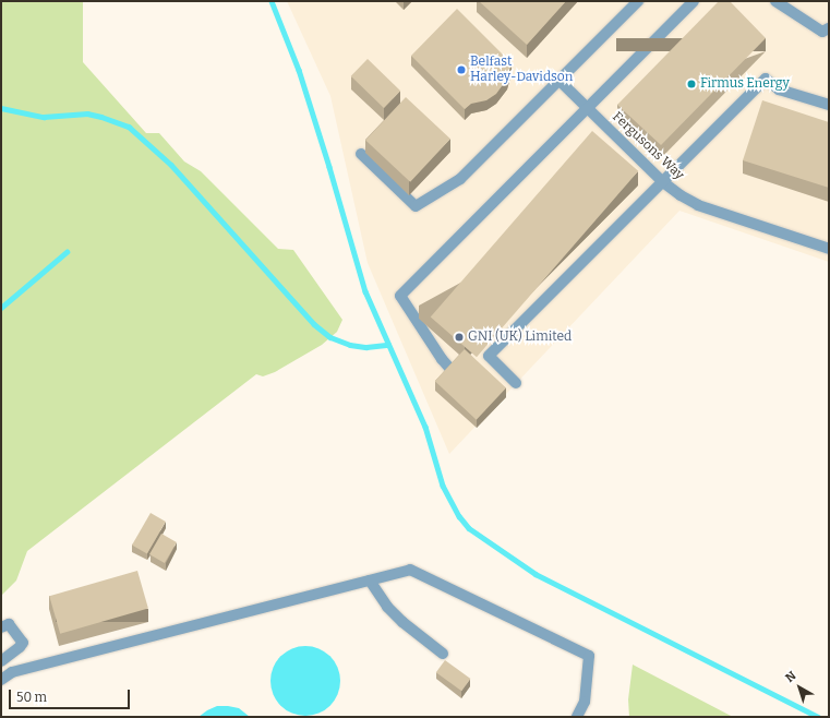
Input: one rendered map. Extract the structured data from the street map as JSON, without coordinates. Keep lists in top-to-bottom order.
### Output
{
  "streets": {
    "street": ["Fergusons Way"]
  },
  "places": ["Belfast Harley-Davidson", "Firmus Energy", "GNI (UK) Limited"],
  "scale_bar": "50 m",
  "north": "top left"
}
